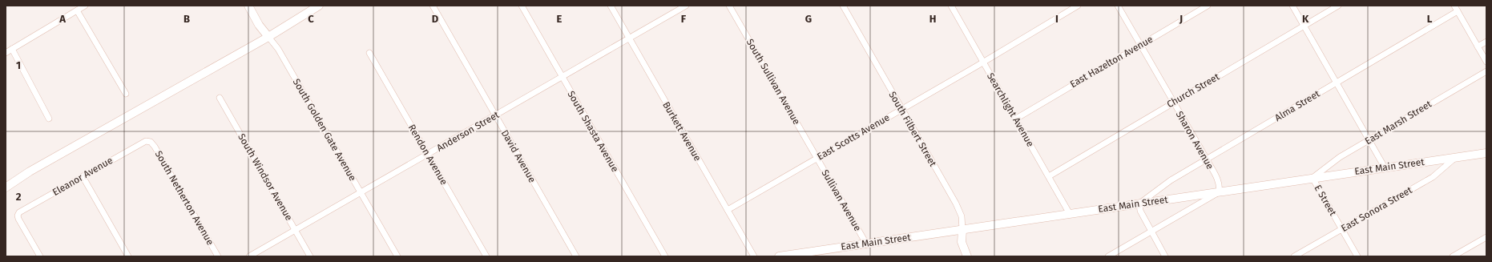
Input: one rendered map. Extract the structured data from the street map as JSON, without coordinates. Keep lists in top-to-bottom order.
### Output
{
  "streets": {
    "main road": ["South Filbert Street", "South Golden Gate Avenue", "East Main Street"],
    "street": [
      "East Hazelton Avenue",
      "South Sullivan Avenue",
      "Church Street",
      "Alma Street",
      "Searchlight Avenue",
      "East Marsh Street",
      "Anderson Street",
      "South Shasta Avenue",
      "Burkett Avenue",
      "East Scotts Avenue",
      "Sharon Avenue",
      "Rendon Avenue",
      "David Avenue",
      "Eleanor Avenue",
      "South Windsor Avenue",
      "South Netherton Avenue",
      "Sullivan Avenue",
      "E Street",
      "East Sonora Street"
    ]
  },
  "crossings": [
    ["East Hazelton Avenue", "Searchlight Avenue"],
    ["East Hazelton Avenue", "Sharon Avenue"],
    ["South Sullivan Avenue", "East Scotts Avenue"],
    ["South Sullivan Avenue", "Sullivan Avenue"],
    ["Church Street", "Searchlight Avenue"],
    ["Church Street", "Sharon Avenue"],
    ["Alma Street", "Sharon Avenue"],
    ["Alma Street", "East Main Street"],
    ["Searchlight Avenue", "East Scotts Avenue"],
    ["Searchlight Avenue", "East Main Street"],
    ["East Marsh Street", "East Main Street"],
    ["East Marsh Street", "E Street"],
    ["South Filbert Street", "East Scotts Avenue"],
    ["South Filbert Street", "East Main Street"],
    ["South Golden Gate Avenue", "Anderson Street"],
    ["Anderson Street", "South Shasta Avenue"],
    ["Anderson Street", "Burkett Avenue"],
    ["Anderson Street", "Rendon Avenue"],
    ["Anderson Street", "David Avenue"],
    ["Anderson Street", "South Windsor Avenue"],
    ["Burkett Avenue", "East Scotts Avenue"],
    ["East Scotts Avenue", "Sullivan Avenue"],
    ["Sharon Avenue", "East Main Street"],
    ["East Main Street", "Sullivan Avenue"],
    ["East Main Street", "E Street"],
    ["East Main Street", "East Sonora Street"],
    ["Eleanor Avenue", "South Netherton Avenue"],
    ["E Street", "East Sonora Street"]
  ],
  "grid": {
    "columns": [
      "A",
      "B",
      "C",
      "D",
      "E",
      "F",
      "G",
      "H",
      "I",
      "J",
      "K",
      "L"
    ],
    "rows": ["1", "2"]
  }
}
